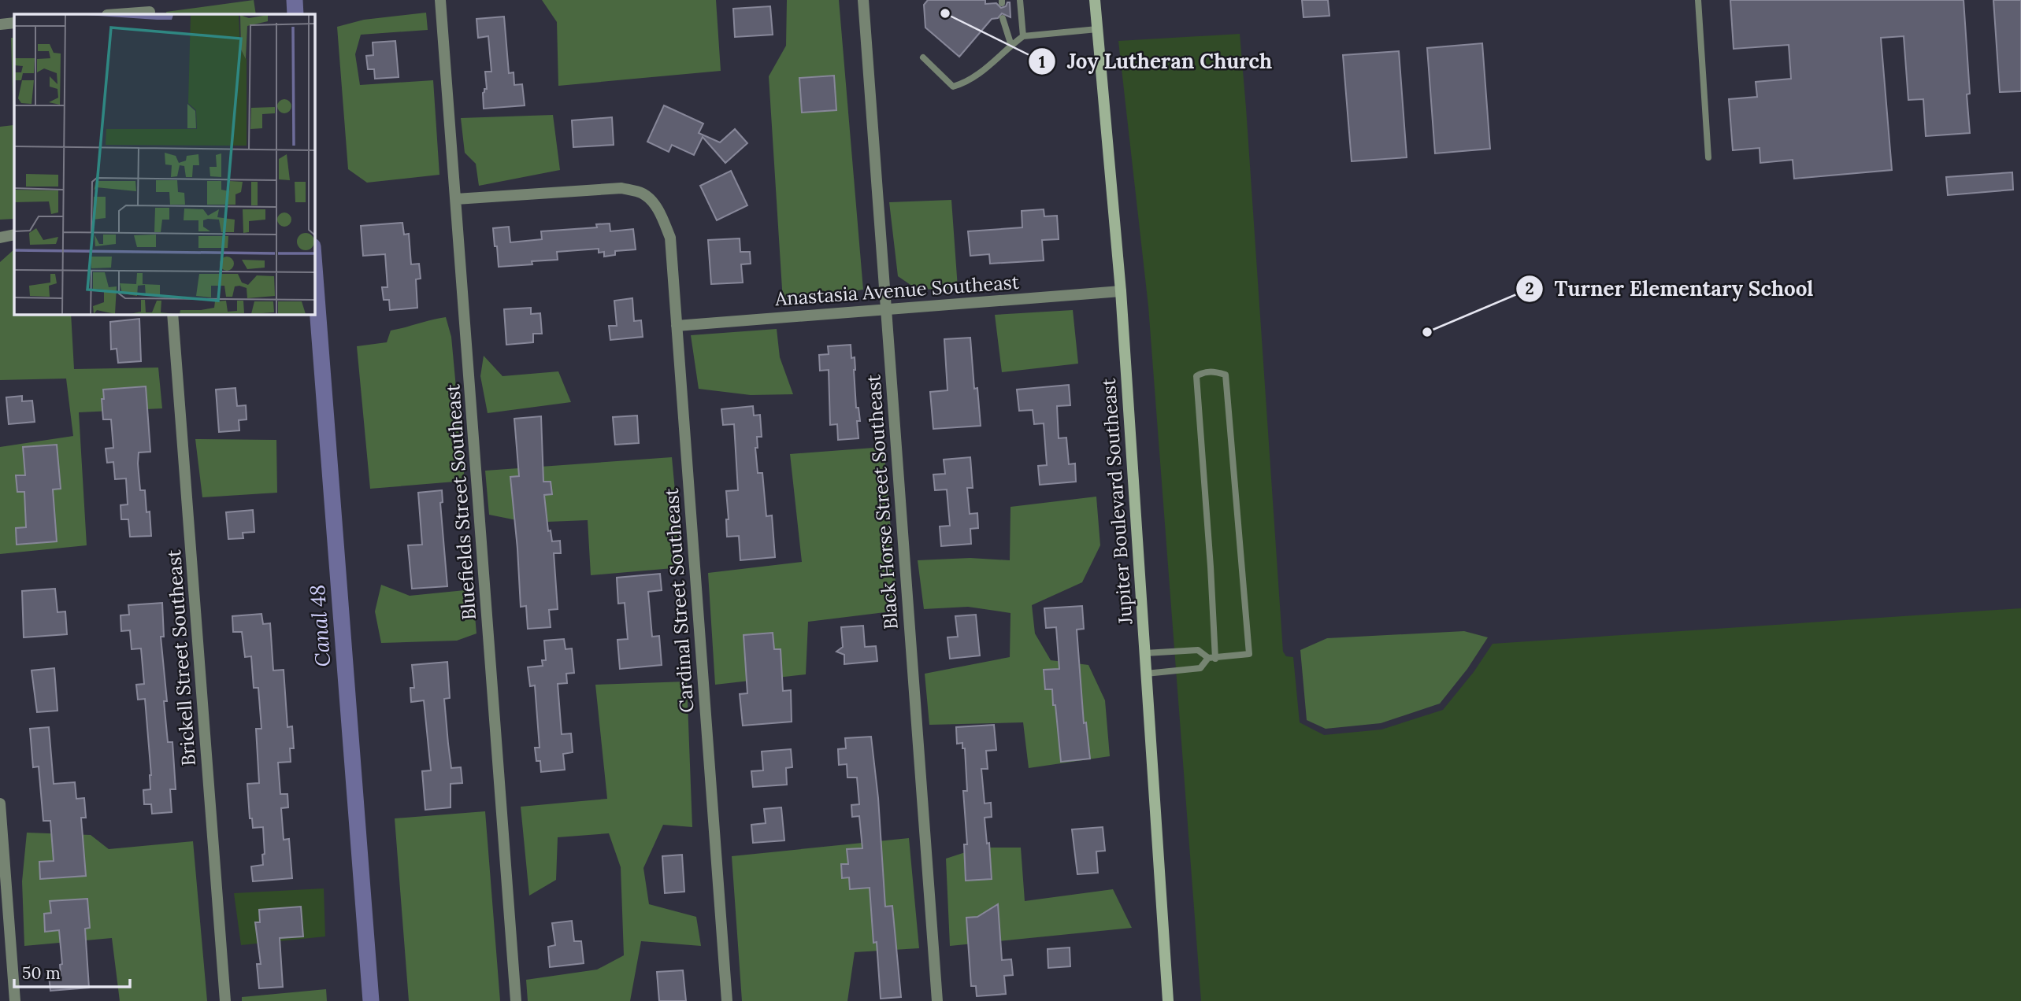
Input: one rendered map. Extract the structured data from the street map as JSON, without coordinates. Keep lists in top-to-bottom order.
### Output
{
  "streets": {
    "street": [
      "Anastasia Avenue Southeast",
      "Jupiter Boulevard Southeast",
      "Bluefields Street Southeast",
      "Black Horse Street Southeast",
      "Cardinal Street Southeast",
      "Brickell Street Southeast"
    ]
  },
  "crossings": [
    ["Anastasia Avenue Southeast", "Jupiter Boulevard Southeast"],
    ["Anastasia Avenue Southeast", "Black Horse Street Southeast"],
    ["Anastasia Avenue Southeast", "Cardinal Street Southeast"],
    ["Bluefields Street Southeast", "Cardinal Street Southeast"]
  ],
  "water": ["Canal 48"],
  "places": ["Joy Lutheran Church", "Turner Elementary School"],
  "scale_bar": "50 m"
}
